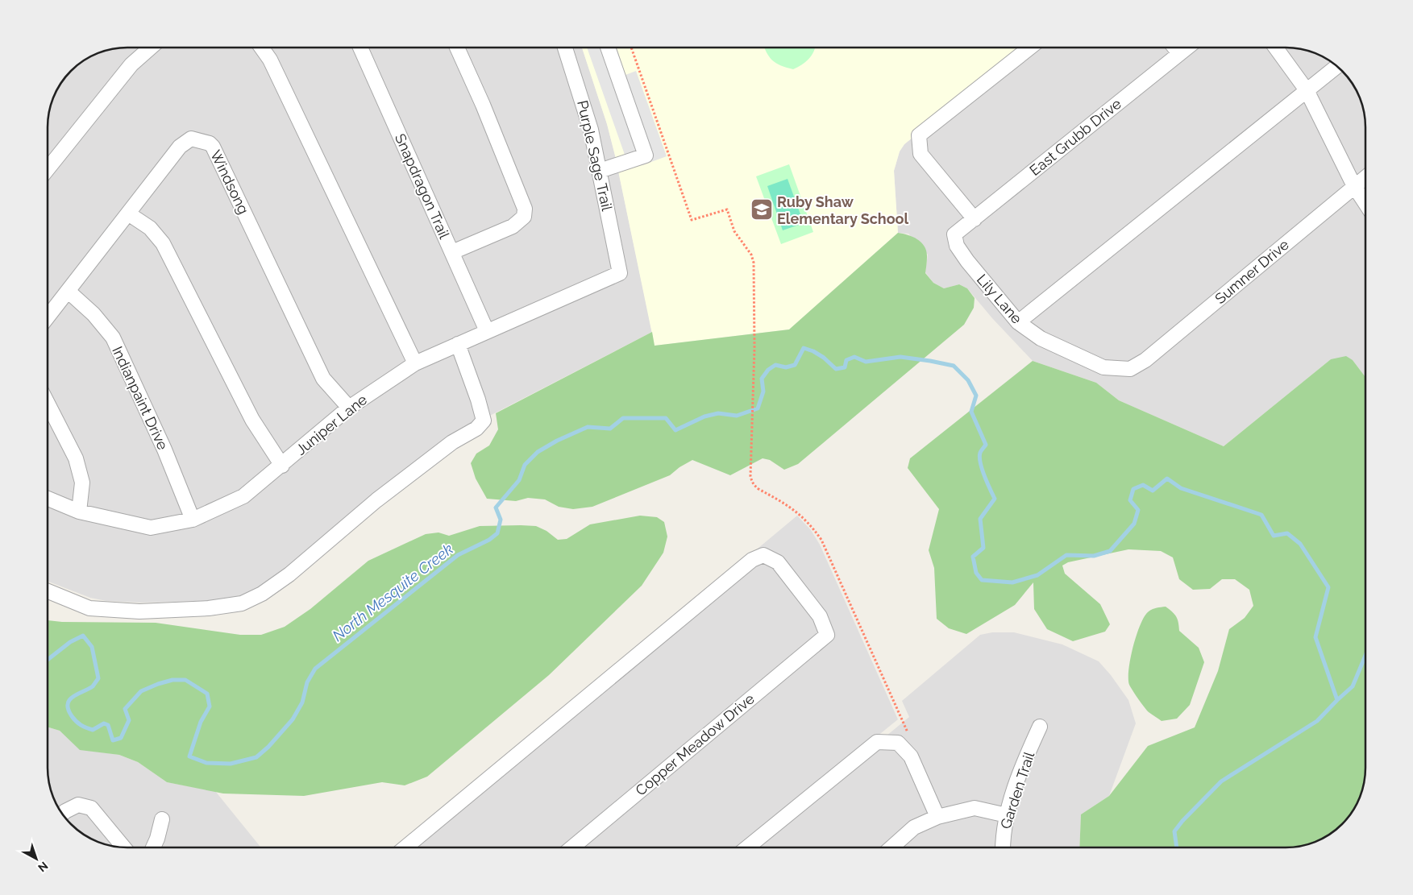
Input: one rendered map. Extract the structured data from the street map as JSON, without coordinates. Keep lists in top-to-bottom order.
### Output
{
  "streets": {
    "street": [
      "East Grubb Drive",
      "Purple Sage Trail",
      "Windsong",
      "Snapdragon Trail",
      "Sumner Drive",
      "Lily Lane",
      "Indianpaint Drive",
      "Juniper Lane",
      "Copper Meadow Drive",
      "Garden Trail"
    ]
  },
  "crossings": [
    ["East Grubb Drive", "Lily Lane"],
    ["Purple Sage Trail", "Juniper Lane"],
    ["Windsong", "Indianpaint Drive"],
    ["Windsong", "Juniper Lane"],
    ["Snapdragon Trail", "Juniper Lane"],
    ["Sumner Drive", "Lily Lane"],
    ["Indianpaint Drive", "Juniper Lane"]
  ],
  "water": ["North Mesquite Creek"],
  "places": {
    "school or university": ["Ruby Shaw Elementary School"]
  },
  "north": "bottom right"
}
